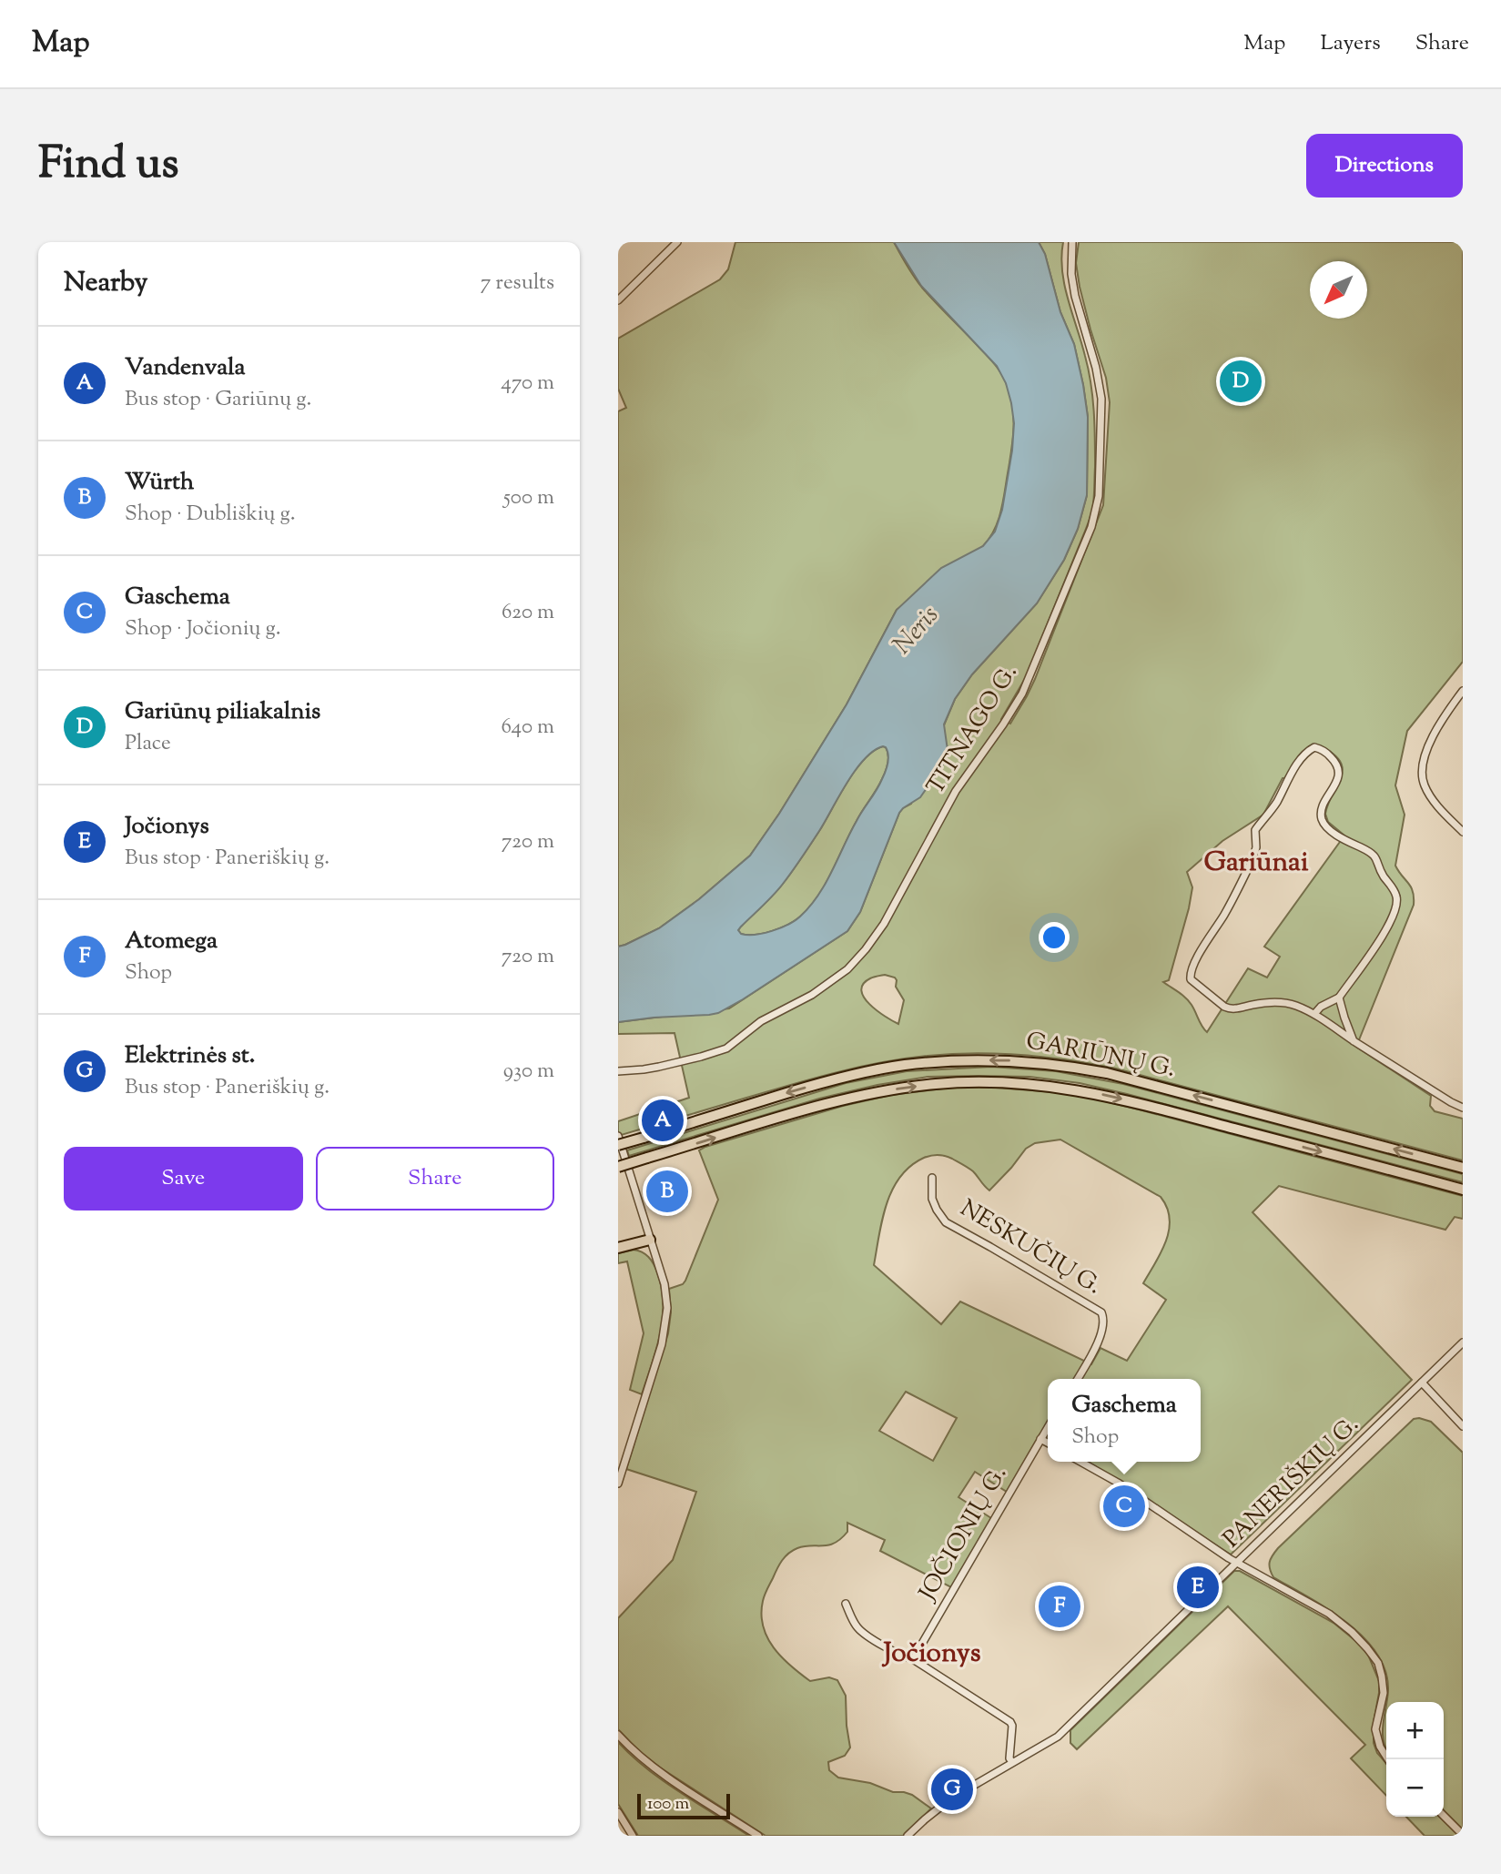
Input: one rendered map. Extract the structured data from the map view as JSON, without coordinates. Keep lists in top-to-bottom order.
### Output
{
  "streets": {
    "highway": ["GARIŪNŲ G."],
    "street": [
      "TITNAGO G.",
      "NESKUČIŲ G.",
      "PANERIŠKIŲ G.",
      "JOČIONIŲ G."
    ]
  },
  "districts": ["Gariūnai", "Jočionys"],
  "water": ["Neris"],
  "scale_bar": "100 m",
  "north": "bottom left",
  "page": {
    "header": "Map",
    "nav": ["Map", "Layers", "Share"],
    "title": "Find us",
    "buttons": [
      "Directions",
      ["Save", "Share"]
    ],
    "heading": ["Nearby", "7 results"],
    "list": [
      {
        "mark": "A",
        "name": "Vandenvala",
        "note": "Bus stop · Gariūnų g.",
        "value": "470 m"
      },
      {
        "mark": "B",
        "name": "Würth",
        "note": "Shop · Dubliškių g.",
        "value": "500 m"
      },
      {
        "mark": "C",
        "name": "Gaschema",
        "note": "Shop · Jočionių g.",
        "value": "620 m"
      },
      {
        "mark": "D",
        "name": "Gariūnų piliakalnis",
        "note": "Place",
        "value": "640 m"
      },
      {
        "mark": "E",
        "name": "Jočionys",
        "note": "Bus stop · Paneriškių g.",
        "value": "720 m"
      },
      {
        "mark": "F",
        "name": "Atomega",
        "note": "Shop",
        "value": "720 m"
      },
      {
        "mark": "G",
        "name": "Elektrinės st.",
        "note": "Bus stop · Paneriškių g.",
        "value": "930 m"
      }
    ],
    "pins": [
      "D",
      "A",
      "B",
      "C",
      "E",
      "F",
      "G"
    ],
    "popup": ["Gaschema", "Shop"],
    "map_buttons": ["+", "−"],
    "scale": "100 m"
  }
}
